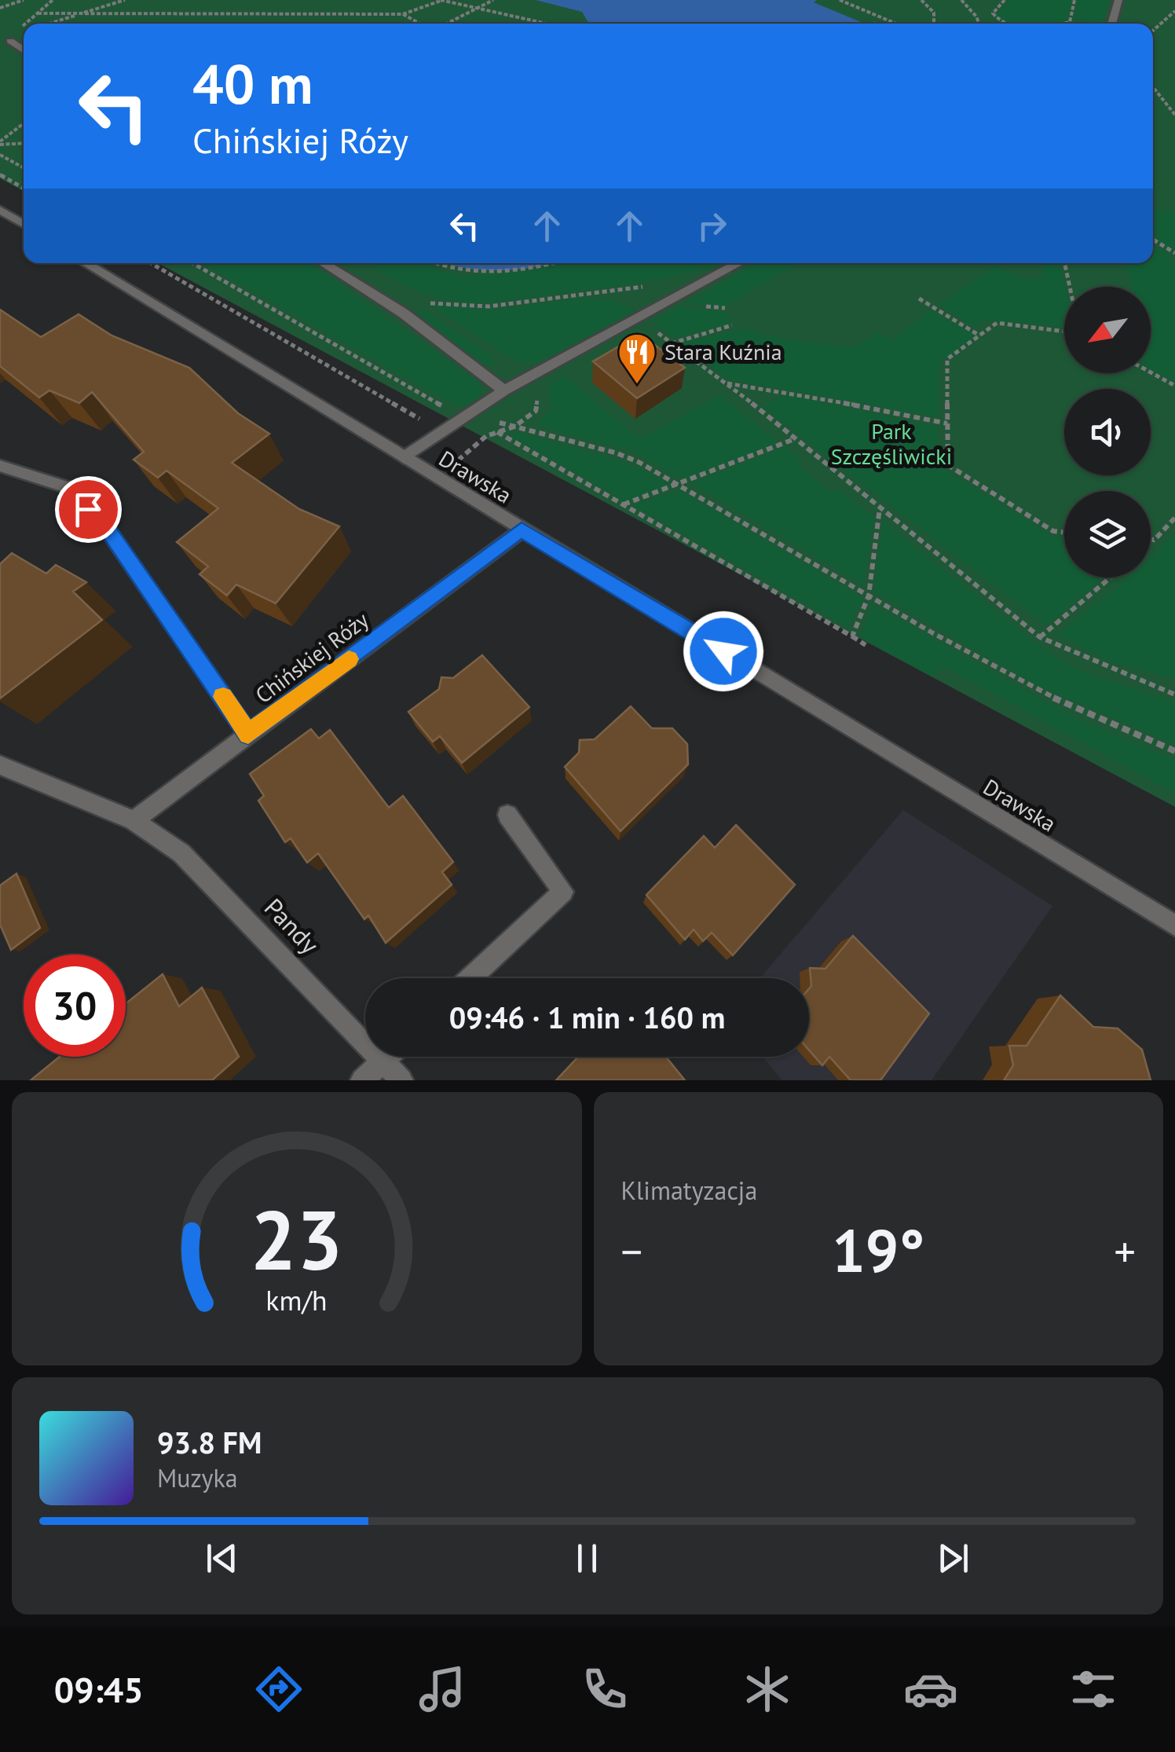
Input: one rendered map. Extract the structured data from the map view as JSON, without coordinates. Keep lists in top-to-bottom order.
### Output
{
  "streets": {
    "street": ["Drawska", "Chińskiej Róży", "Pandy"]
  },
  "crossings": [
    ["Drawska", "Chińskiej Róży"],
    ["Chińskiej Róży", "Pandy"]
  ],
  "parks": ["Park Szczęśliwicki"],
  "places": {
    "restaurant": ["Stara Kuźnia"]
  },
  "north": "bottom left",
  "page": {
    "turn": ["40 m", "Chińskiej Róży"],
    "limit": "30",
    "trip": "09:46 · 1 min · 160 m",
    "tile": "Klimatyzacja",
    "heat": ["−", "19°", "+"],
    "song": ["93.8 FM", "Muzyka"],
    "tabs": "09:45",
    "gauge": ["23", "km/h"]
  }
}
